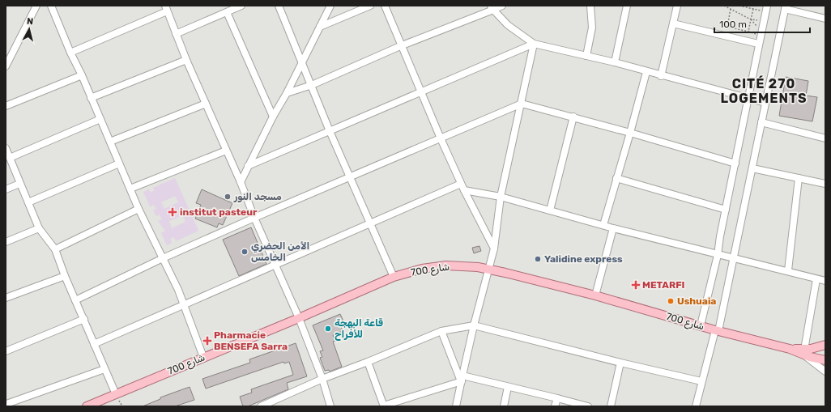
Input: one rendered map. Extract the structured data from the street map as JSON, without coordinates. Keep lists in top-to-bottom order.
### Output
{
  "streets": {
    "main road": ["شارع 700"]
  },
  "districts": ["CITÉ 270 LOGEMENTS"],
  "places": {
    "other": [
      "مسجد النور",
      "الأمن الحضري الخامس",
      "Yalidine express",
      "Ushuaia",
      "قاعة البهجة للأفراح"
    ],
    "health": ["institut pasteur", "METARFI", "Pharmacie BENSEFA Sarra"]
  },
  "scale_bar": "100 m",
  "north": "top"
}
